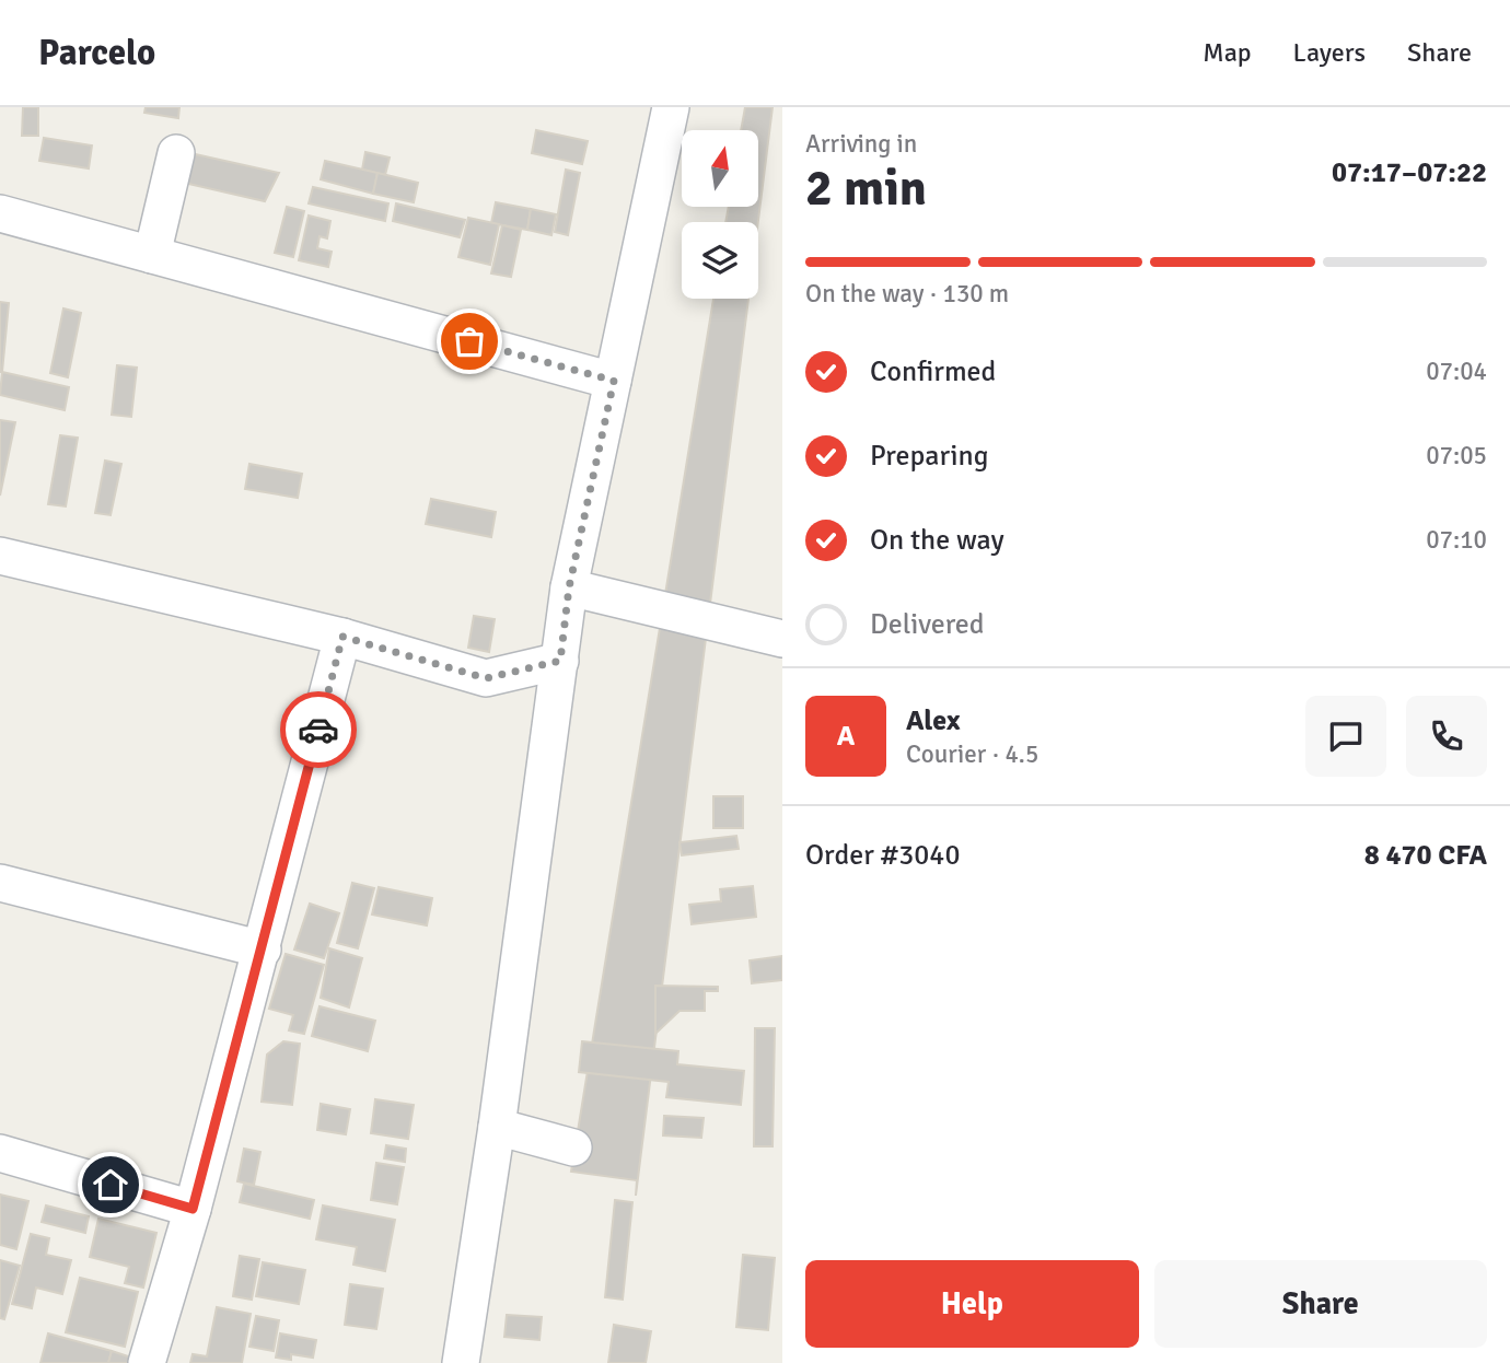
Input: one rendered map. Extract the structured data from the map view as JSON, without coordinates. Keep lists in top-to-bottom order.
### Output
{
  "north": "top",
  "page": {
    "header": "Parcelo",
    "nav": ["Map", "Layers", "Share"],
    "heading": ["2 min", "Arriving in", "07:17–07:22"],
    "panel": [
      "Alex",
      "Courier · 4.5",
      "Order #3040",
      "8 470 CFA"
    ],
    "bar": "On the way · 130 m",
    "list": [
      ["Confirmed", "07:04"],
      ["Preparing", "07:05"],
      ["On the way", "07:10"],
      "Delivered"
    ],
    "round": "A",
    "buttons": ["Help", "Share"]
  }
}
